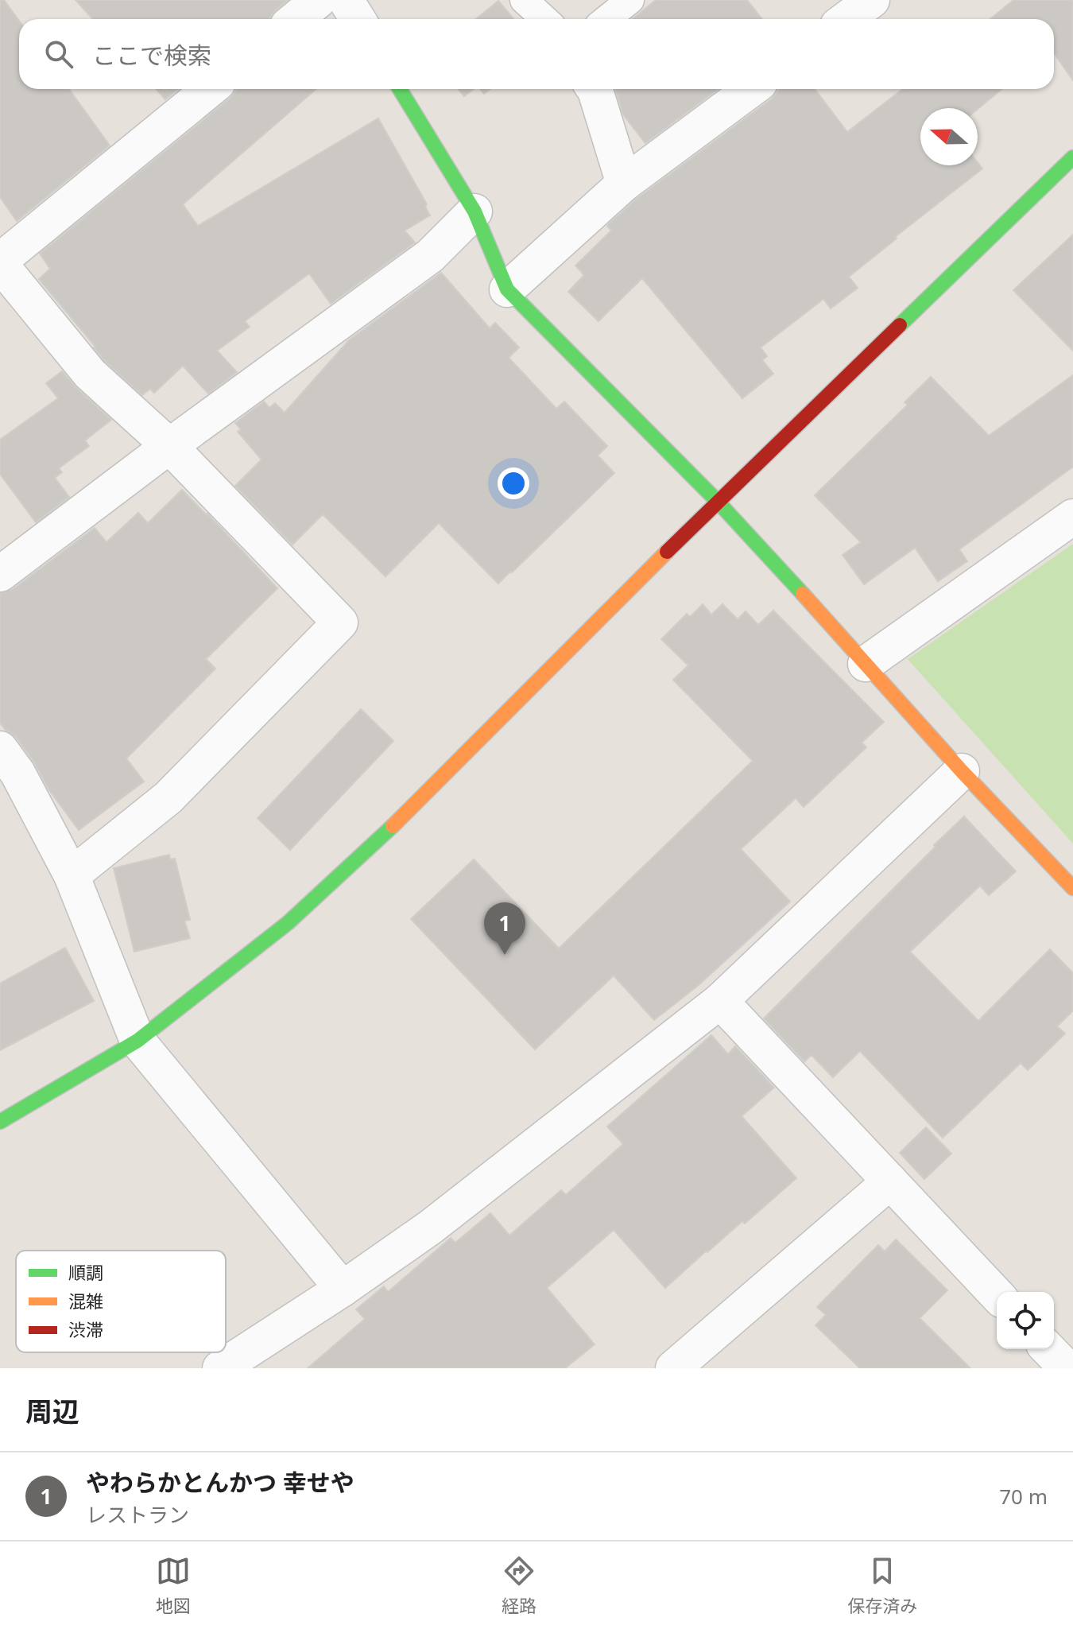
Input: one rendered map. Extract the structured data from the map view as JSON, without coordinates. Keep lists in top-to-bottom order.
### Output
{
  "legend": ["順調", "混雑", "渋滞"],
  "north": "left",
  "page": {
    "search": "ここで検索",
    "pins": "1",
    "heading": "周辺",
    "list": [
      {
        "mark": "1",
        "name": "やわらかとんかつ 幸せや",
        "note": "レストラン",
        "value": "70 m"
      }
    ],
    "nav": ["地図", "経路", "保存済み"]
  }
}
